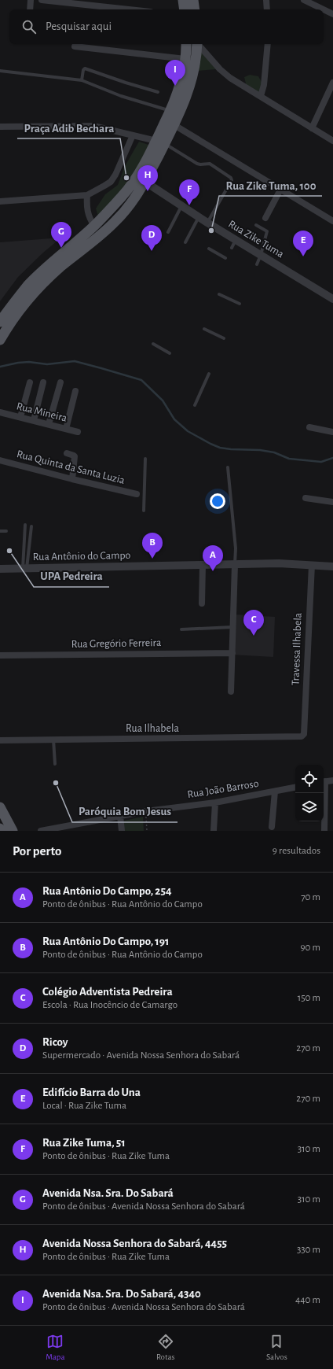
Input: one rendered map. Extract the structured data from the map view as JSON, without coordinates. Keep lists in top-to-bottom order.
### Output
{
  "streets": {
    "street": [
      "Rua Zike Tuma",
      "Rua Mineira",
      "Rua Quinta da Santa Luzia",
      "Rua Antônio do Campo",
      "Rua Gregório Ferreira",
      "Travessa Ilhabela",
      "Rua Ilhabela",
      "Rua João Barroso"
    ]
  },
  "crossings": [
    ["Rua Antônio do Campo", "Travessa Ilhabela"],
    ["Travessa Ilhabela", "Rua Ilhabela"]
  ],
  "places": [
    "Praça Adib Bechara",
    "Rua Zike Tuma, 100",
    "UPA Pedreira",
    "Paróquia Bom Jesus"
  ],
  "page": {
    "search": "Pesquisar aqui",
    "pins": [
      "I",
      "H",
      "F",
      "G",
      "D",
      "E",
      "B",
      "A",
      "C"
    ],
    "heading": ["Por perto", "9 resultados"],
    "list": [
      {
        "mark": "A",
        "name": "Rua Antônio Do Campo, 254",
        "note": "Ponto de ônibus · Rua Antônio do Campo",
        "value": "70 m"
      },
      {
        "mark": "B",
        "name": "Rua Antônio Do Campo, 191",
        "note": "Ponto de ônibus · Rua Antônio do Campo",
        "value": "90 m"
      },
      {
        "mark": "C",
        "name": "Colégio Adventista Pedreira",
        "note": "Escola · Rua Inocêncio de Camargo",
        "value": "150 m"
      },
      {
        "mark": "D",
        "name": "Ricoy",
        "note": "Supermercado · Avenida Nossa Senhora do Sabará",
        "value": "270 m"
      },
      {
        "mark": "E",
        "name": "Edifício Barra do Una",
        "note": "Local · Rua Zike Tuma",
        "value": "270 m"
      },
      {
        "mark": "F",
        "name": "Rua Zike Tuma, 51",
        "note": "Ponto de ônibus · Rua Zike Tuma",
        "value": "310 m"
      },
      {
        "mark": "G",
        "name": "Avenida Nsa. Sra. Do Sabará",
        "note": "Ponto de ônibus · Avenida Nossa Senhora do Sabará",
        "value": "310 m"
      },
      {
        "mark": "H",
        "name": "Avenida Nossa Senhora do Sabará, 4455",
        "note": "Ponto de ônibus · Rua Zike Tuma",
        "value": "330 m"
      },
      {
        "mark": "I",
        "name": "Avenida Nsa. Sra. Do Sabará, 4340",
        "note": "Ponto de ônibus · Avenida Nossa Senhora do Sabará",
        "value": "440 m"
      }
    ],
    "nav": ["Mapa", "Rotas", "Salvos"]
  }
}
